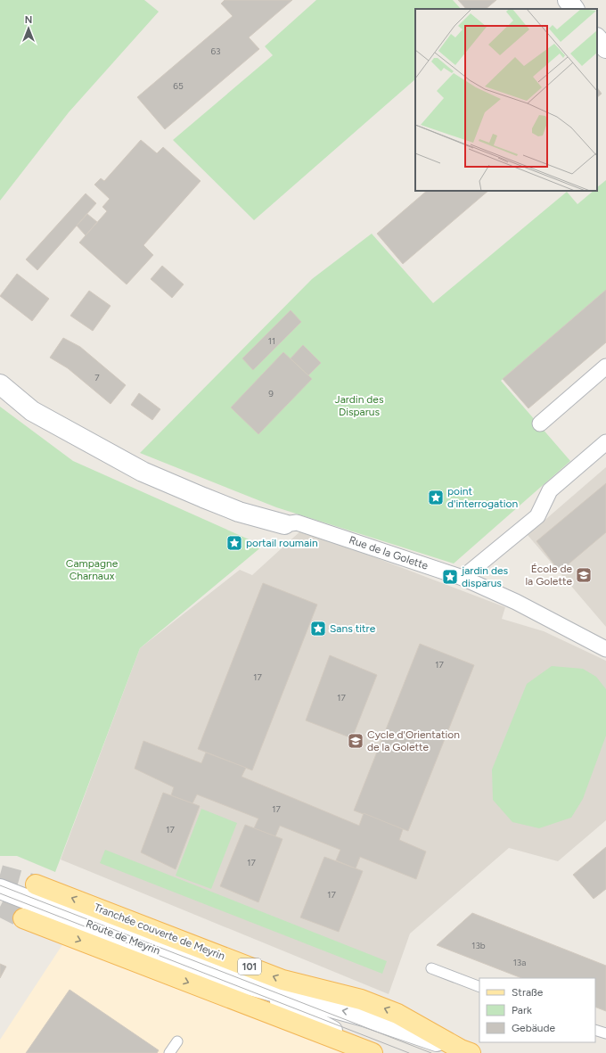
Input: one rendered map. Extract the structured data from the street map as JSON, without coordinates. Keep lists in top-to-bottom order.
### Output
{
  "streets": {
    "main road": ["Tranchée couverte de Meyrin", "101"],
    "street": ["Rue de la Golette", "Route de Meyrin"]
  },
  "parks": ["Jardin des Disparus", "Campagne Charnaux"],
  "places": {
    "place": [
      "point d'interrogation",
      "portail roumain",
      "jardin des disparus",
      "Sans titre"
    ],
    "school or university": ["École de la Golette", "Cycle d'Orientation de la Golette"]
  },
  "house_numbers": [
    "63",
    "65",
    "11",
    "7",
    "9",
    "17",
    "17",
    "17",
    "17",
    "17",
    "17",
    "17",
    "13b",
    "13a"
  ],
  "legend": ["Straße", "Park", "Gebäude"],
  "north": "top"
}
